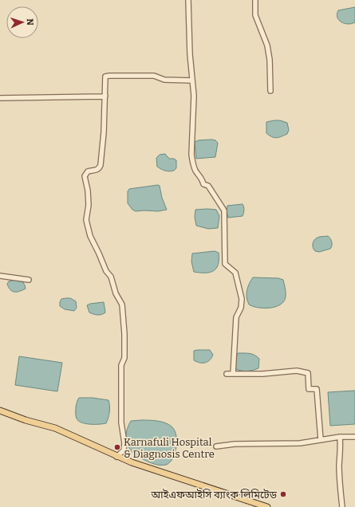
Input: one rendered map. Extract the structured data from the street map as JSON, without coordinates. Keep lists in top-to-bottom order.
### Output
{
  "places": ["Karnafuli Hospital & Diagnosis Centre", "আইএফআইসি ব্যাংক লিমিটেড"],
  "north": "right"
}
